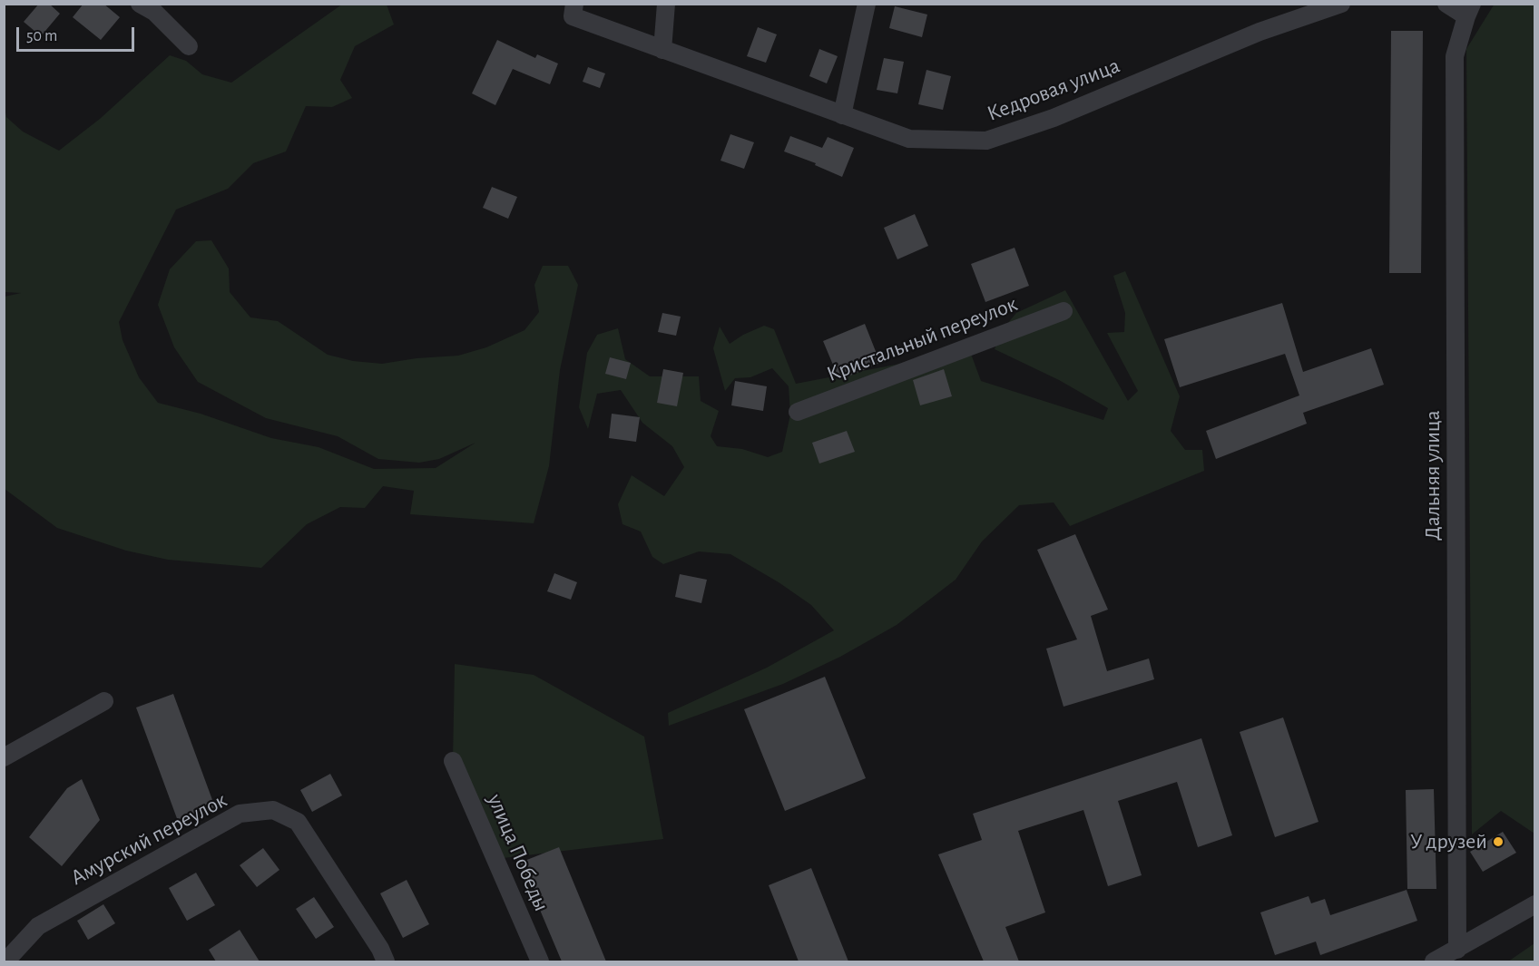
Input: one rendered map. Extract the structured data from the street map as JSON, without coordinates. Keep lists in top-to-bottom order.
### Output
{
  "streets": {
    "street": [
      "Кедровая улица",
      "Кристальный переулок",
      "Дальняя улица",
      "Амурский переулок",
      "улица Победы"
    ]
  },
  "places": ["У друзей"],
  "scale_bar": "50 m"
}
